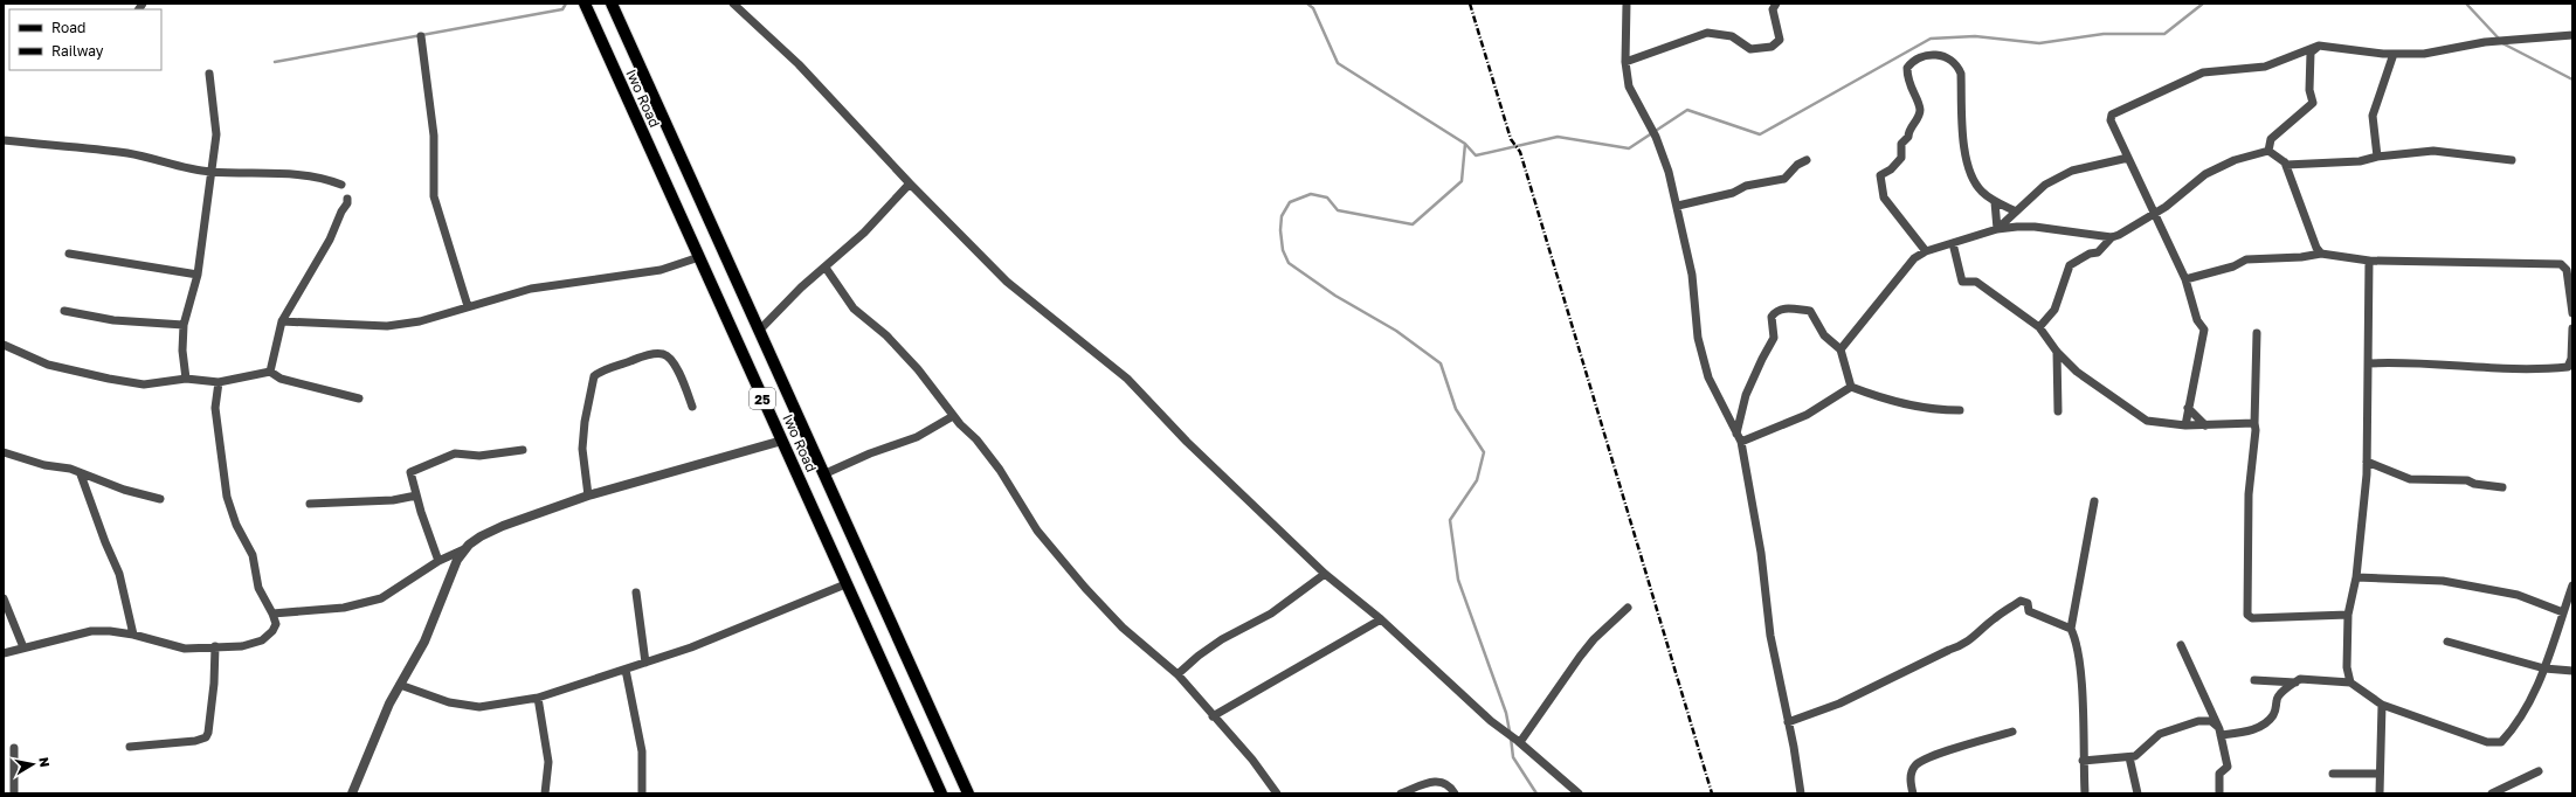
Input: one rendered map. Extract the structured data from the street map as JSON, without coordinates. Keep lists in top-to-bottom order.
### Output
{
  "streets": {
    "main road": ["Iwo Road", "25"]
  },
  "legend": ["Road", "Railway"],
  "north": "right"
}
